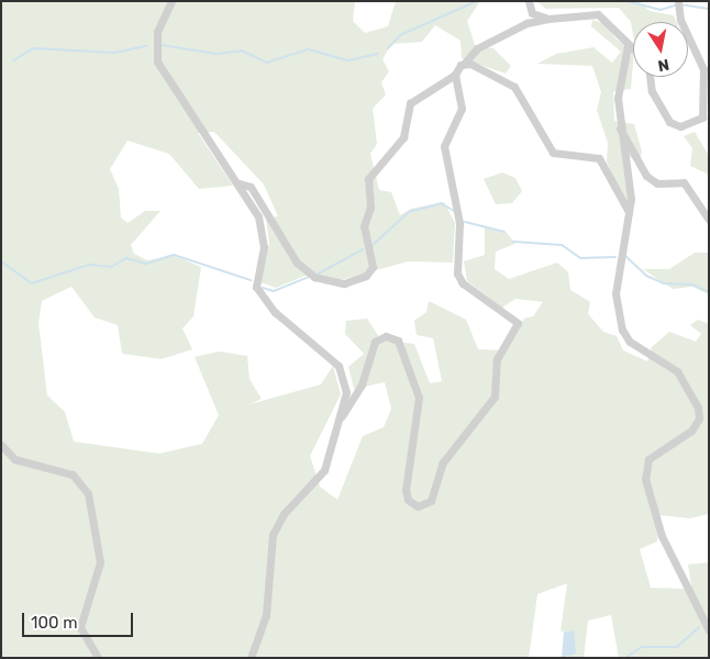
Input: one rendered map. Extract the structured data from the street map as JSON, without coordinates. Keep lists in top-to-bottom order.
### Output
{
  "scale_bar": "100 m",
  "north": "bottom"
}
